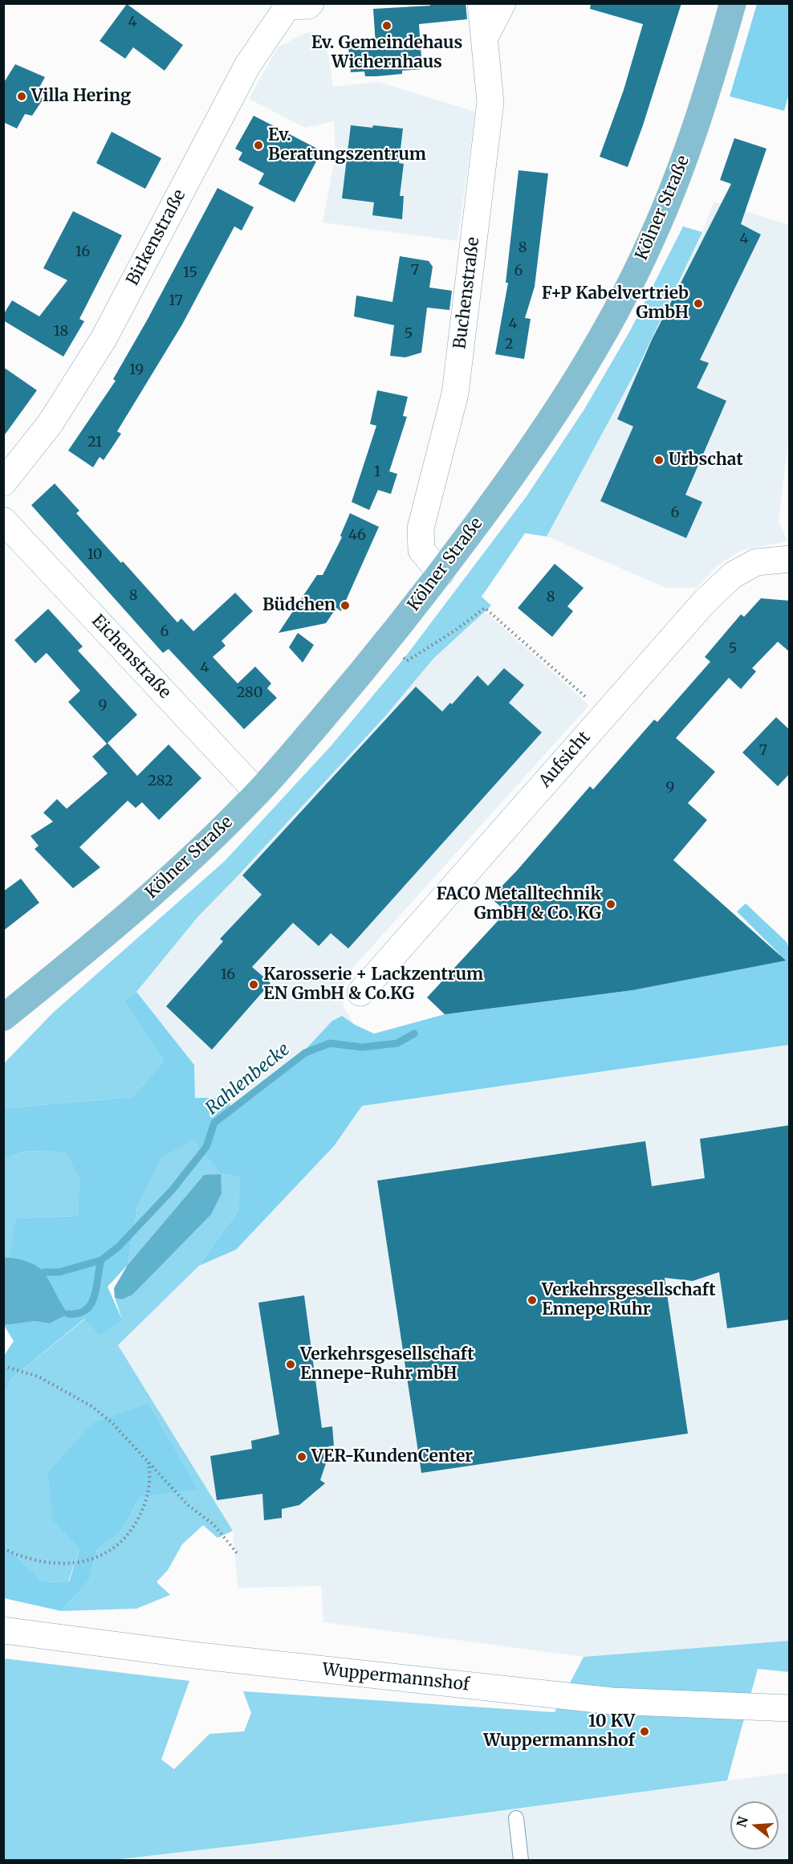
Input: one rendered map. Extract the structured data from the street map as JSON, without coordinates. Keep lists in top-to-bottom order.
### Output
{
  "streets": {
    "main road": ["Kölner Straße"],
    "street": [
      "Birkenstraße",
      "Buchenstraße",
      "Eichenstraße",
      "Aufsicht",
      "Wuppermannshof"
    ]
  },
  "crossings": [
    ["Kölner Straße", "Buchenstraße"],
    ["Kölner Straße", "Eichenstraße"]
  ],
  "water": ["Rahlenbecke"],
  "places": [
    "Ev. Gemeindehaus Wichernhaus",
    "Villa Hering",
    "Ev. Beratungszentrum",
    "F+P Kabelvertrieb GmbH",
    "Urbschat",
    "Büdchen",
    "FACO Metalltechnik GmbH & Co. KG",
    "Karosserie + Lackzentrum EN GmbH & Co.KG",
    "Verkehrsgesellschaft Ennepe Ruhr",
    "Verkehrsgesellschaft Ennepe-Ruhr mbH",
    "VER-KundenCenter",
    "10 KV Wuppermannshof"
  ],
  "house_numbers": [
    "4",
    "4",
    "8",
    "16",
    "7",
    "6",
    "15",
    "17",
    "4",
    "18",
    "5",
    "2",
    "19",
    "21",
    "1",
    "6",
    "46",
    "10",
    "8",
    "8",
    "6",
    "5",
    "4",
    "280",
    "9",
    "7",
    "282",
    "9",
    "16"
  ],
  "north": "left"
}
